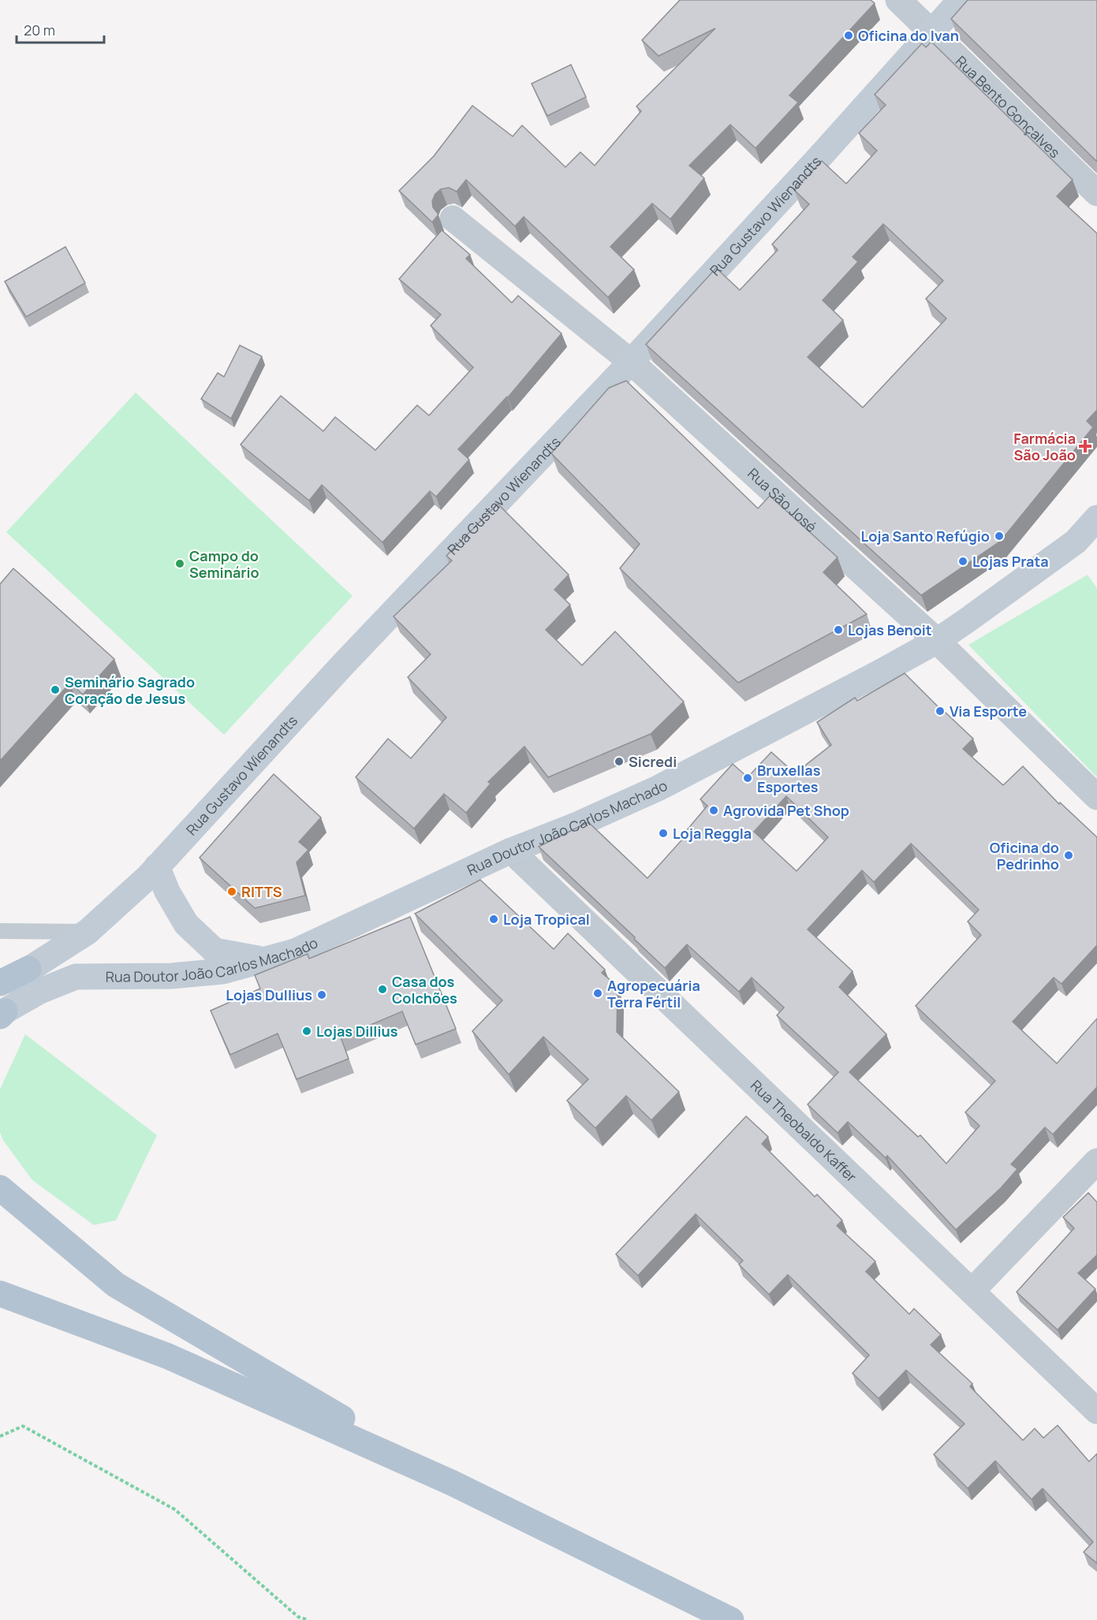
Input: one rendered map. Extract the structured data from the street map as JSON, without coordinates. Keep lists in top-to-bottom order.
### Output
{
  "streets": {
    "main road": ["Rua Gustavo Wienandts", "Rua Doutor João Carlos Machado"],
    "street": ["Rua Bento Gonçalves", "Rua São José", "Rua Theobaldo Kaffer"]
  },
  "crossings": [
    ["Rua Bento Gonçalves", "Rua Gustavo Wienandts"],
    ["Rua Gustavo Wienandts", "Rua São José"],
    ["Rua Gustavo Wienandts", "Rua Doutor João Carlos Machado"],
    ["Rua São José", "Rua Doutor João Carlos Machado"],
    ["Rua Doutor João Carlos Machado", "Rua Theobaldo Kaffer"]
  ],
  "places": {
    "other": [
      "Oficina do Ivan",
      "Loja Santo Refúgio",
      "Lojas Prata",
      "Campo do Seminário",
      "Lojas Benoit",
      "Seminário Sagrado Coração de Jesus",
      "Via Esporte",
      "Sicredi",
      "Bruxellas Esportes",
      "Agrovida Pet Shop",
      "Loja Reggla",
      "Oficina do Pedrinho",
      "RITTS",
      "Loja Tropical",
      "Casa dos Colchões",
      "Agropecuária Terra Fértil",
      "Lojas Dullius",
      "Lojas Dillius"
    ],
    "health": ["Farmácia São João"]
  },
  "scale_bar": "20 m"
}
